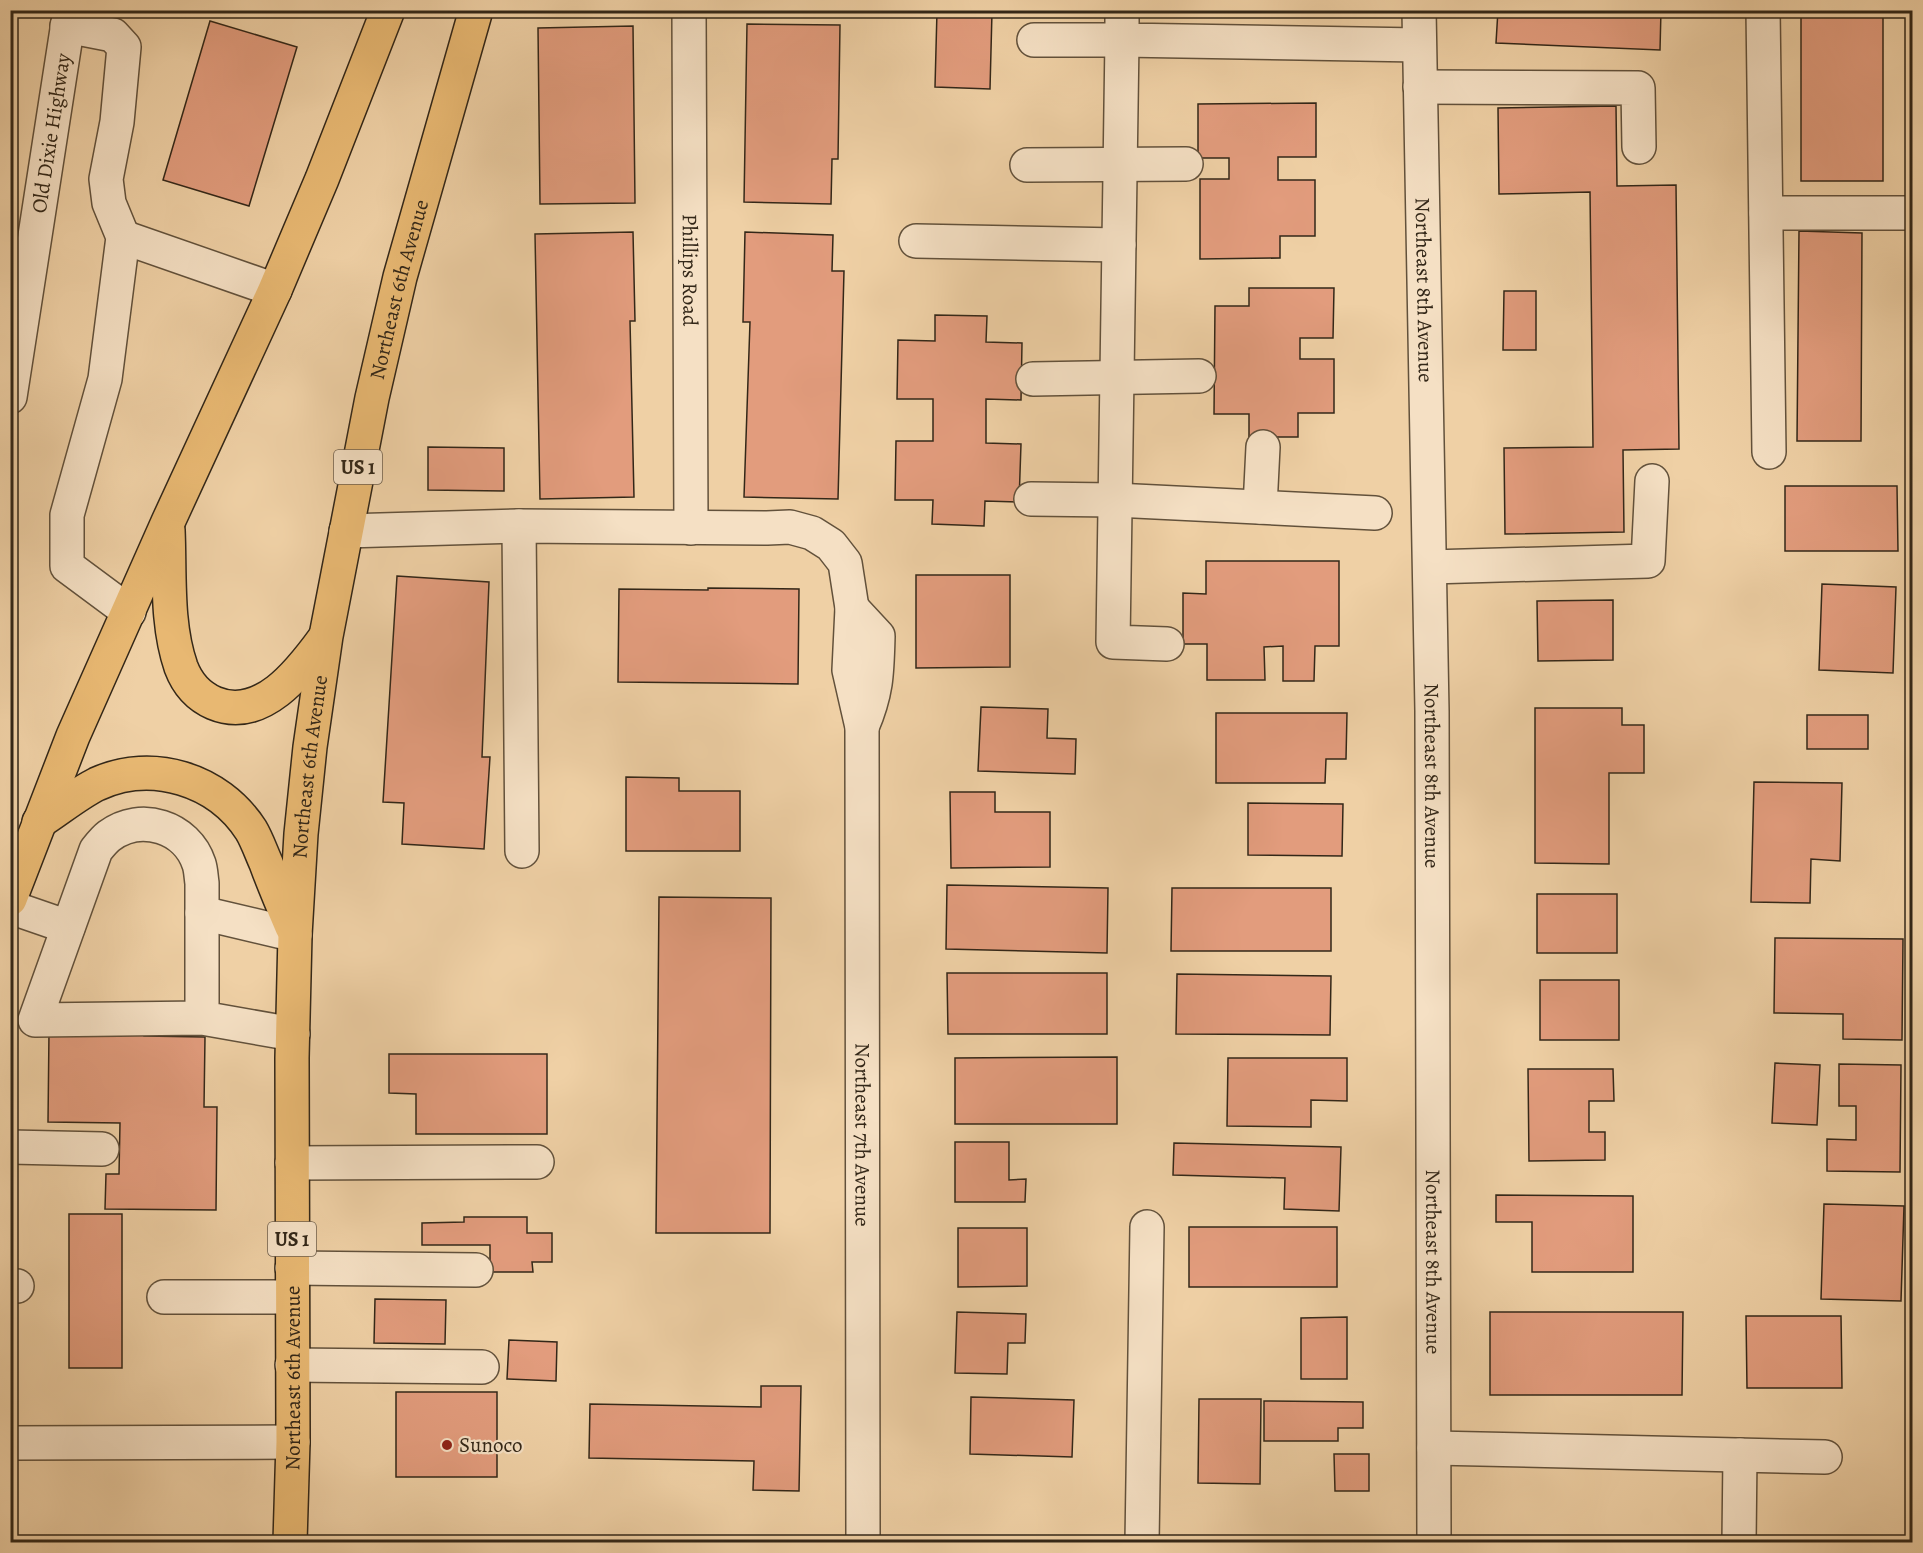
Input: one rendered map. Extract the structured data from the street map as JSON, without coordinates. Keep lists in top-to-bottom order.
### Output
{
  "streets": {
    "main road": ["Northeast 6th Avenue", "US 1"],
    "street": [
      "Old Dixie Highway",
      "Phillips Road",
      "Northeast 8th Avenue",
      "Northeast 7th Avenue"
    ]
  },
  "crossings": [
    ["Phillips Road", "Northeast 7th Avenue"]
  ],
  "places": ["Sunoco"]
}
